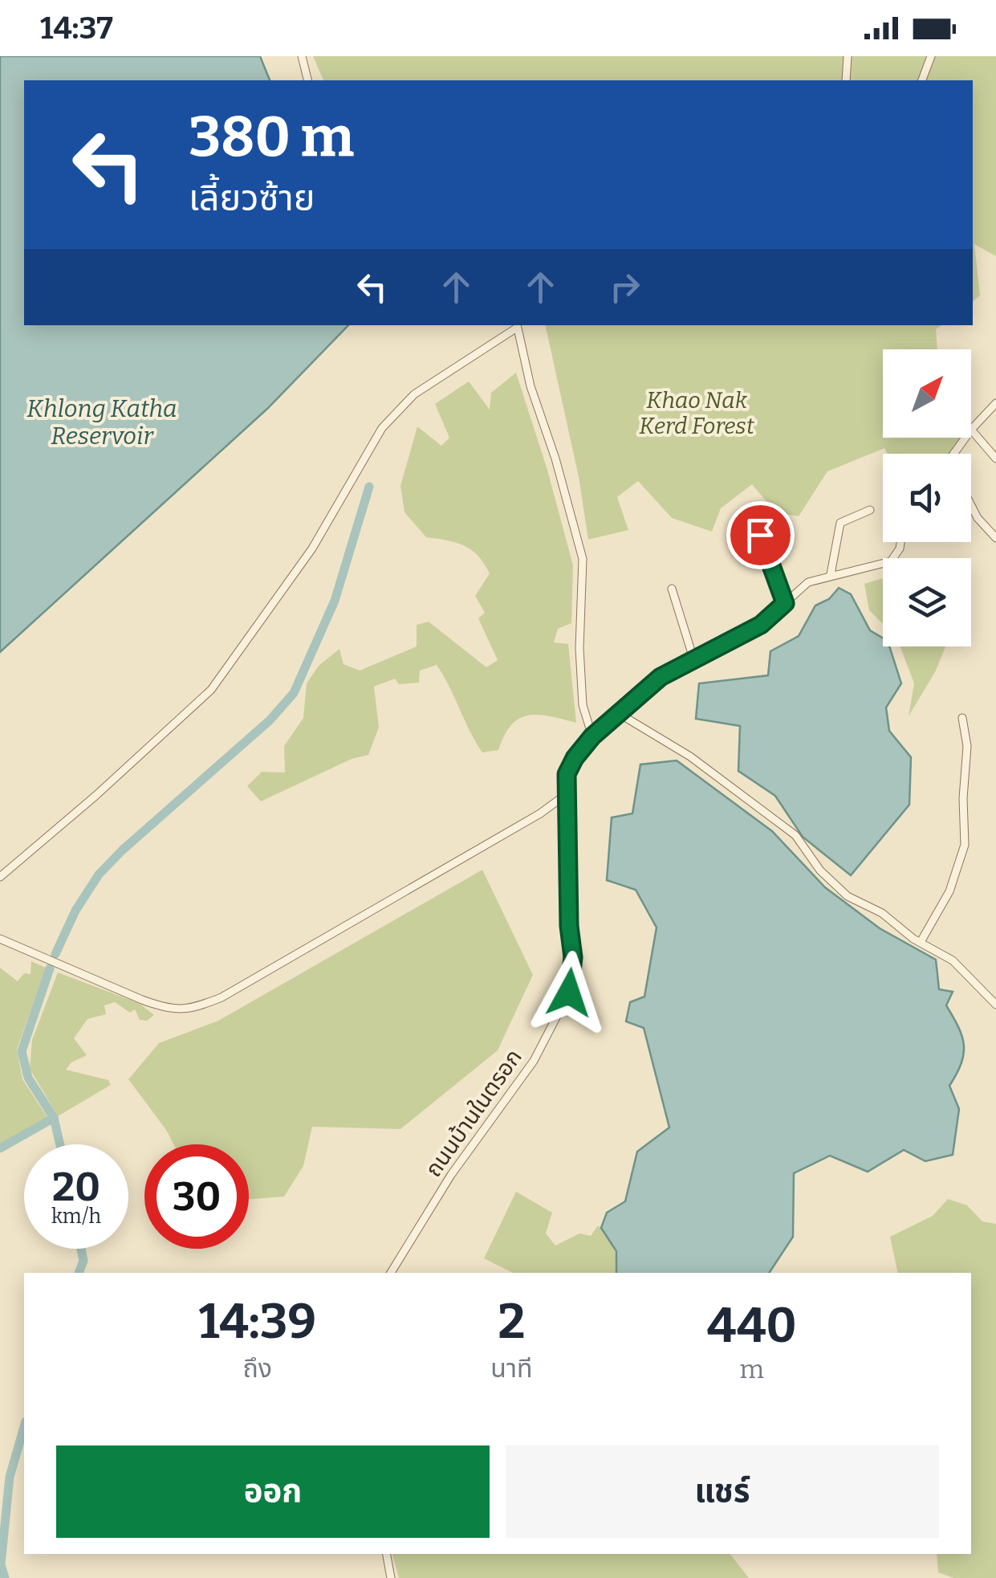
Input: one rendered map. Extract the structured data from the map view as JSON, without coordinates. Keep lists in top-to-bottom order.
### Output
{
  "streets": {
    "street": ["ถนนบ้านในตรอก"]
  },
  "water": ["Khlong Katha Reservoir"],
  "parks": ["Khao Nak Kerd Forest"],
  "north": "top right",
  "page": {
    "status": "14:37",
    "turn": ["380 m", "เลี้ยวซ้าย"],
    "speed": "20 km/h",
    "limit": "30",
    "eta": [
      "14:39",
      "ถึง",
      "2",
      "นาที",
      "440",
      "m"
    ],
    "buttons": ["ออก", "แชร์"]
  }
}
